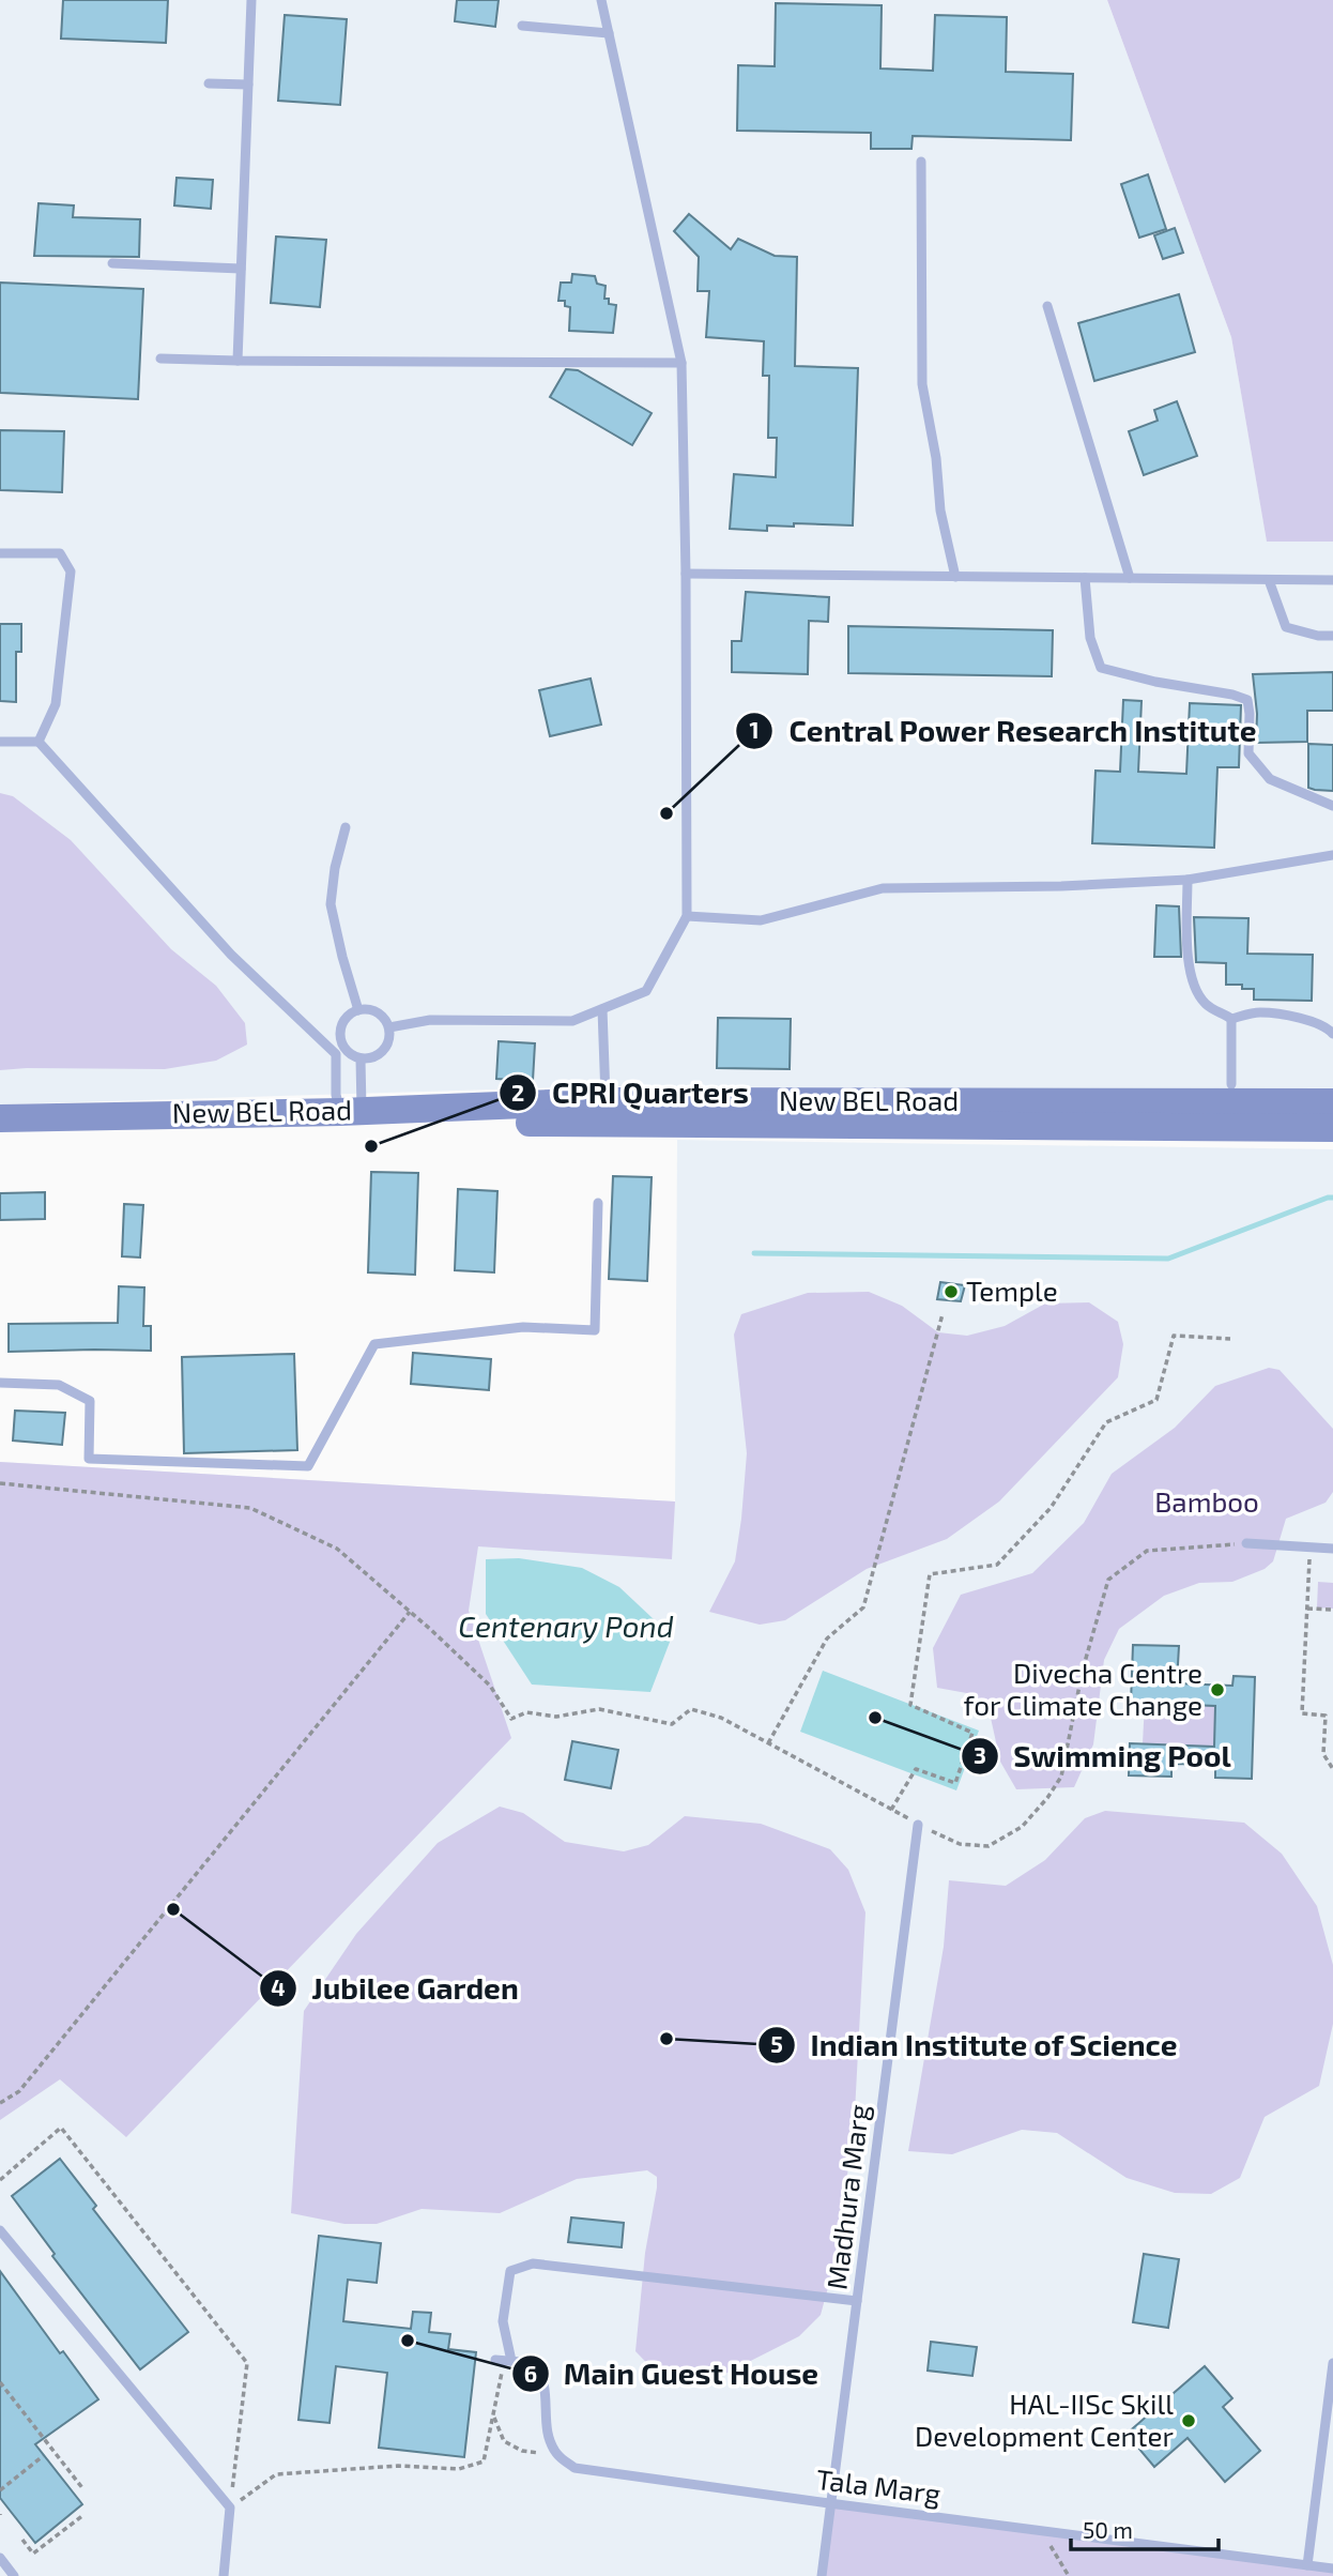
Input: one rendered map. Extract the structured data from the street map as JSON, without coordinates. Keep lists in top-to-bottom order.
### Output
{
  "streets": {
    "main road": ["New BEL Road"],
    "lane": ["Madhura Marg", "Tala Marg"]
  },
  "crossings": [
    ["Madhura Marg", "Tala Marg"]
  ],
  "water": ["Centenary Pond"],
  "parks": ["Bamboo"],
  "places": [
    "Central Power Research Institute",
    "CPRI Quarters",
    "Temple",
    "Divecha Centre for Climate Change",
    "Swimming Pool",
    "Jubilee Garden",
    "Indian Institute of Science",
    "Main Guest House",
    "HAL-IISc Skill Development Center"
  ],
  "scale_bar": "50 m"
}
